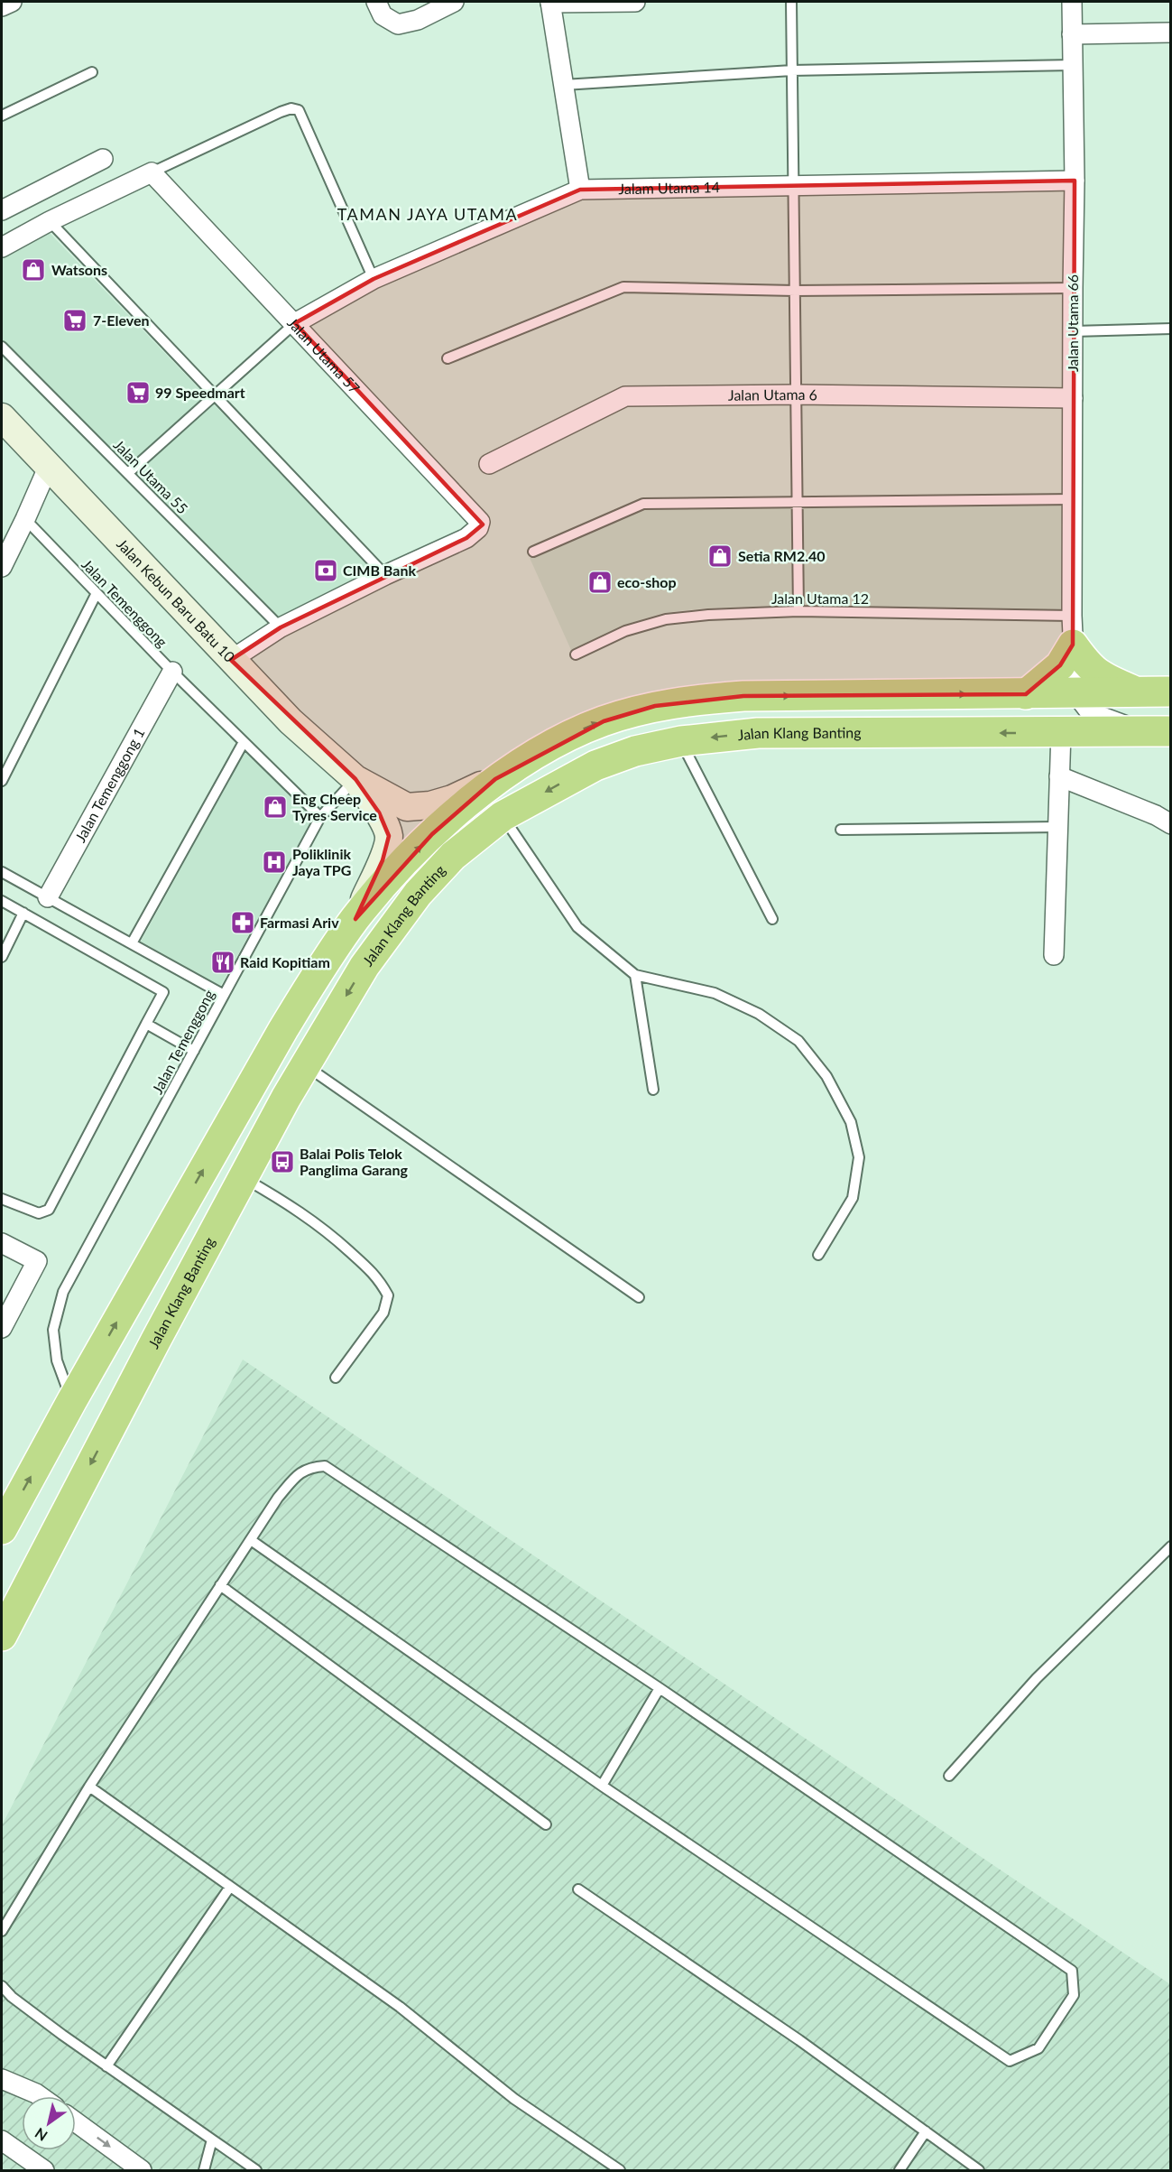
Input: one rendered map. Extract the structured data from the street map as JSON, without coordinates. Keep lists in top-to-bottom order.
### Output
{
  "streets": {
    "highway": ["Jalan Klang Banting"],
    "street": [
      "Jalam Utama 14",
      "Jalan Utama 66",
      "Jalan Utama 57",
      "Jalan Utama 6",
      "Jalan Kebun Baru Batu 10",
      "Jalan Temenggong 1"
    ],
    "lane": ["Jalan Utama 55", "Jalan Utama 12", "Jalan Temenggong"]
  },
  "crossings": [
    ["Jalam Utama 14", "Jalan Utama 66"],
    ["Jalam Utama 14", "Jalan Utama 57"],
    ["Jalan Utama 66", "Jalan Utama 6"],
    ["Jalan Utama 66", "Jalan Utama 12"],
    ["Jalan Temenggong", "Jalan Temenggong 1"]
  ],
  "districts": ["TAMAN JAYA UTAMA"],
  "places": {
    "shop": [
      "Watsons",
      "Setia RM2.40",
      "eco-shop",
      "Eng Cheep Tyres Service"
    ],
    "supermarket": ["7-Eleven", "99 Speedmart"],
    "bank": ["CIMB Bank"],
    "hospital": ["Poliklinik Jaya TPG"],
    "pharmacy": ["Farmasi Ariv"],
    "restaurant": ["Raid Kopitiam"],
    "bus stop": ["Balai Polis Telok Panglima Garang"]
  },
  "north": "bottom left"
}
